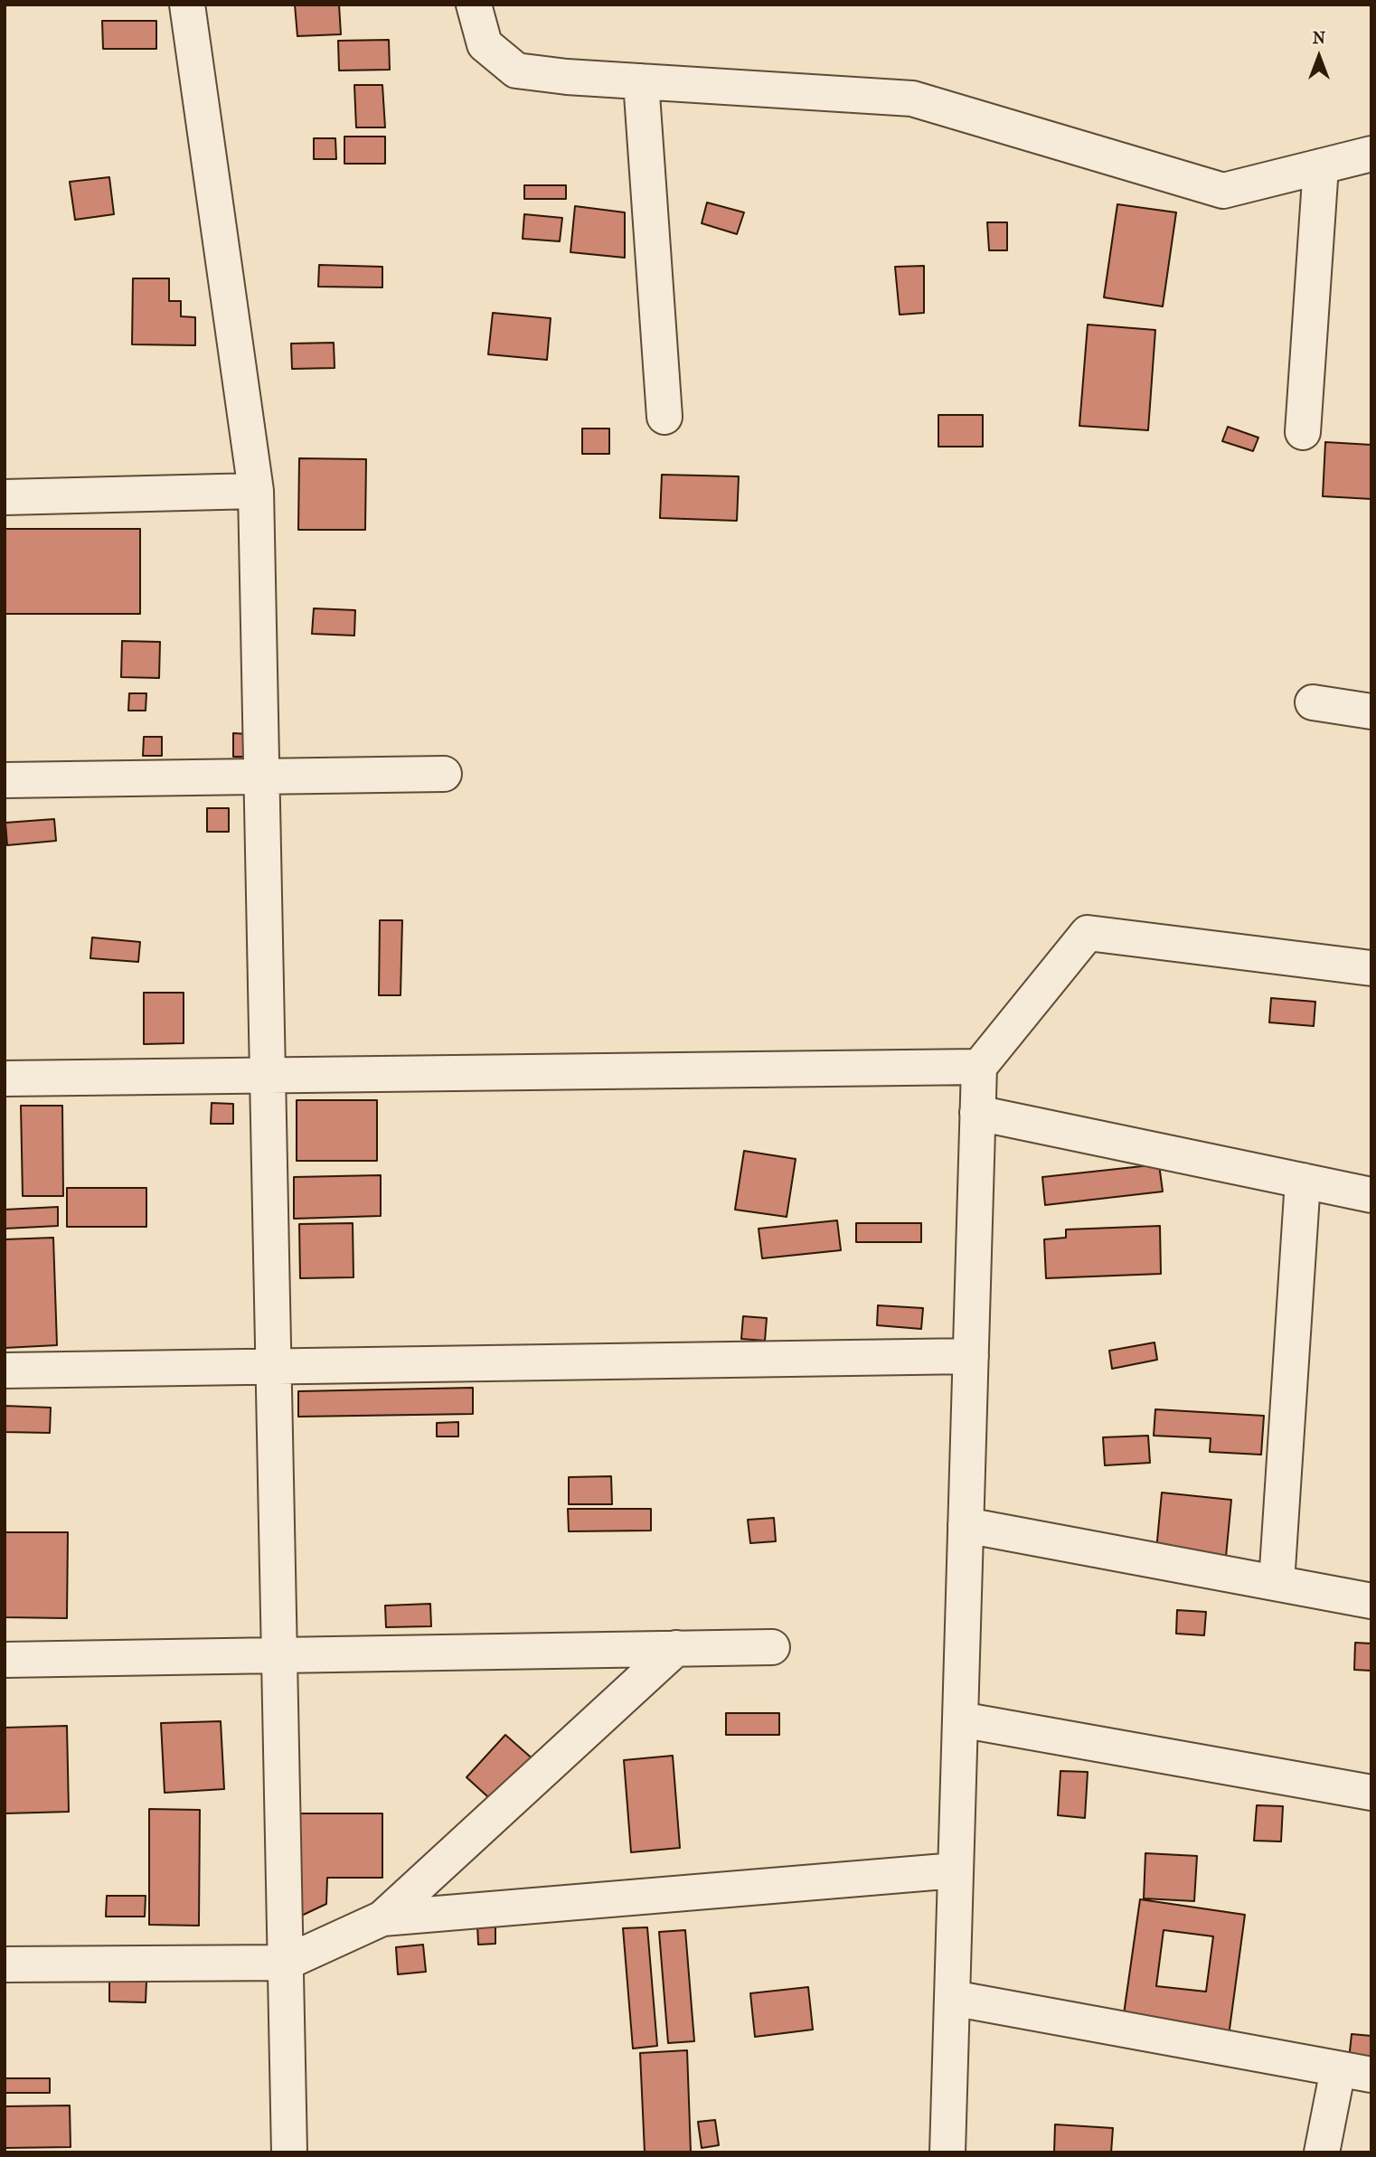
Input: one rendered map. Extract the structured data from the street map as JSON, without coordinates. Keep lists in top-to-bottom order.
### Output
{
  "north": "top"
}
